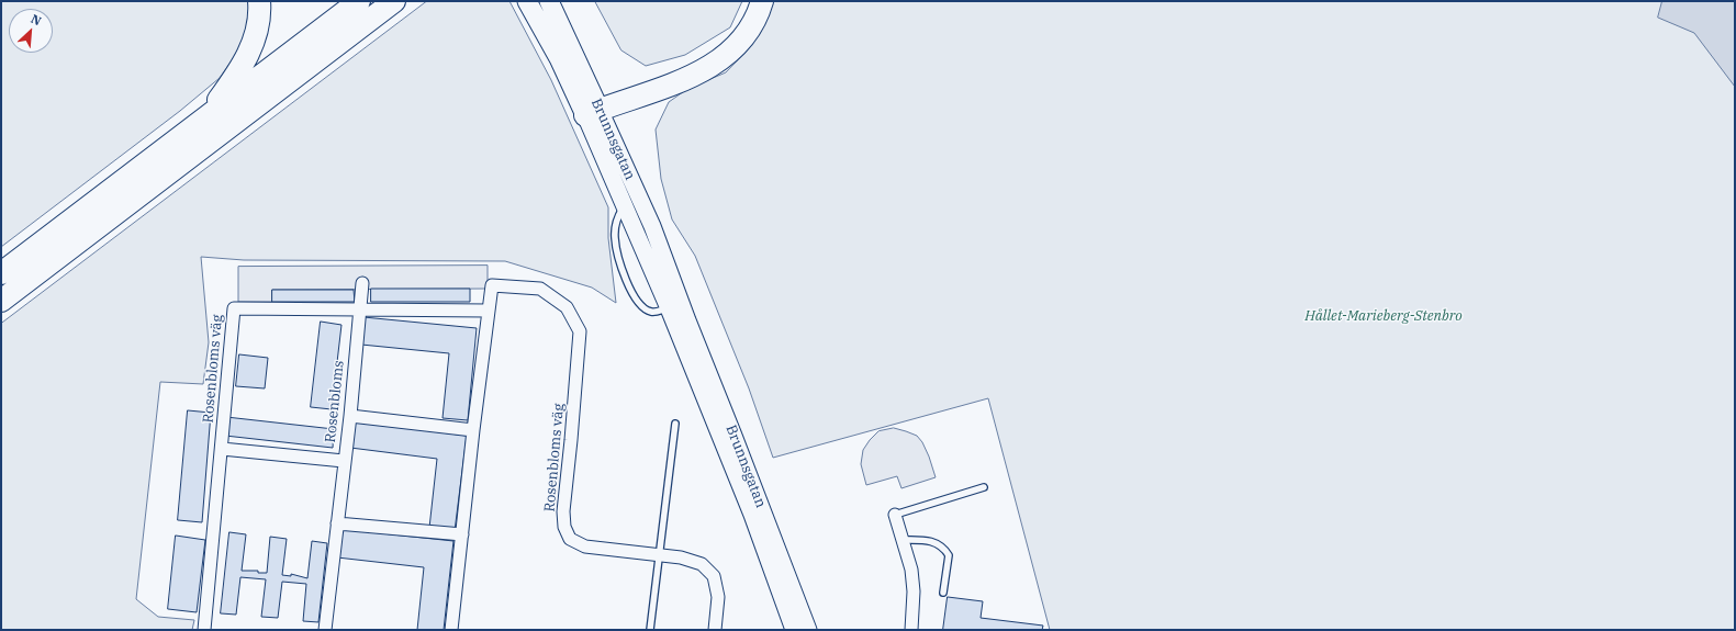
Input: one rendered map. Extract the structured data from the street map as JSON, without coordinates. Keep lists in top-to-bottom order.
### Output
{
  "streets": {
    "main road": ["Brunnsgatan"],
    "street": ["Rosenbloms väg", "Rosenbloms"]
  },
  "crossings": [
    ["Rosenbloms väg", "Rosenbloms"]
  ],
  "parks": ["Hållet-Marieberg-Stenbro"],
  "north": "top right"
}
